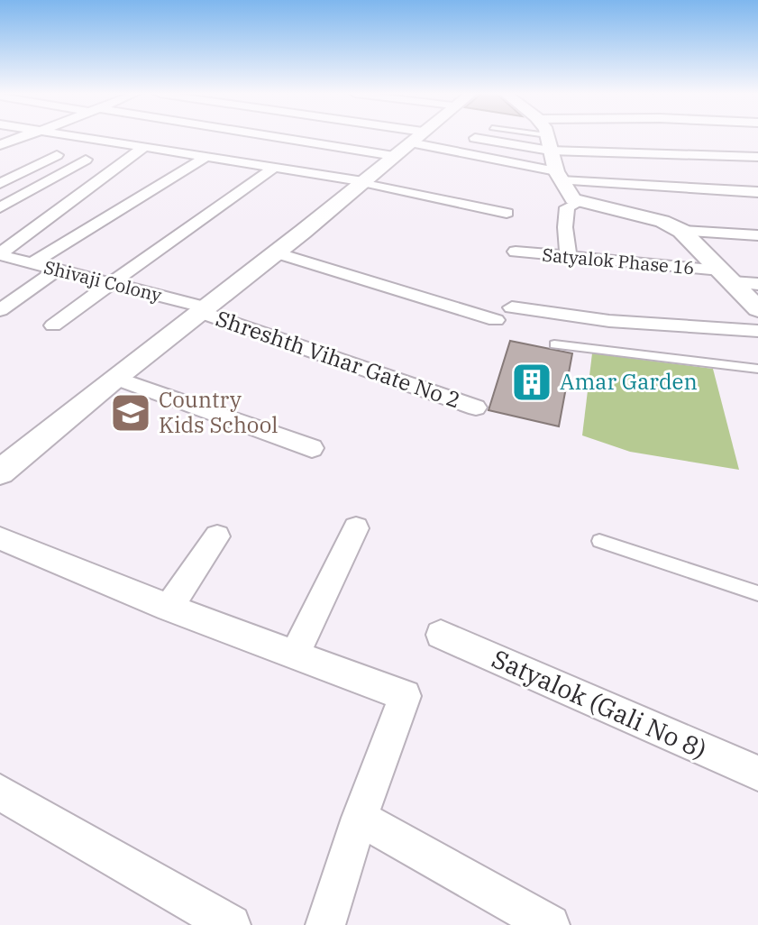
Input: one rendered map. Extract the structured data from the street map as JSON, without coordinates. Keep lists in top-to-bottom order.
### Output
{
  "streets": {
    "street": [
      "Satyalok Phase 16",
      "Shivaji Colony",
      "Shreshth Vihar Gate No 2",
      "Satyalok (Gali No 8)"
    ]
  },
  "crossings": [
    ["Shivaji Colony", "Shreshth Vihar Gate No 2"]
  ],
  "places": {
    "building": ["Amar Garden"],
    "school or university": ["Country Kids School"]
  }
}
